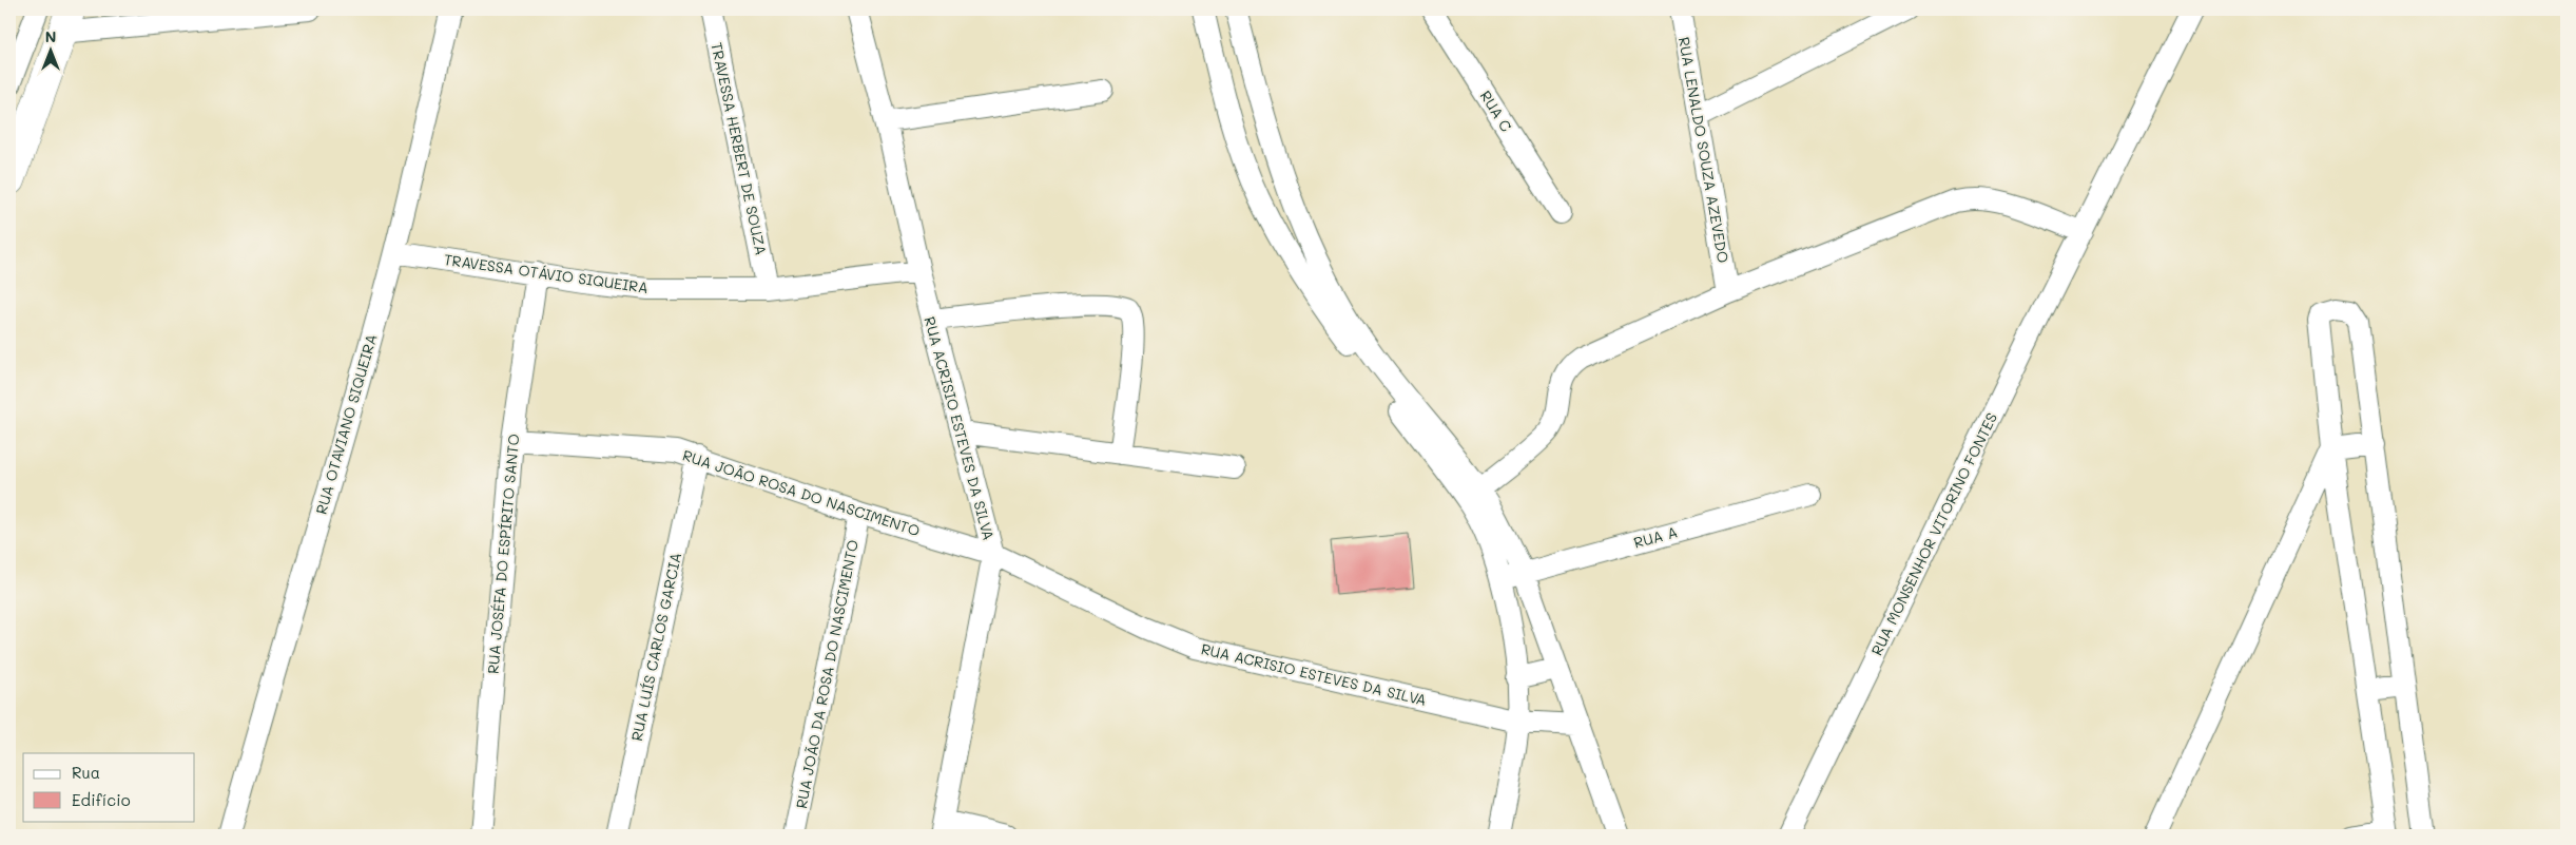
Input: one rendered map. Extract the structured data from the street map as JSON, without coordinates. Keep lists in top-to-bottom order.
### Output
{
  "streets": {
    "street": [
      "RUA C",
      "TRAVESSA HERBERT DE SOUZA",
      "RUA LENALDO SOUZA AZEVEDO",
      "TRAVESSA OTÁVIO SIQUEIRA",
      "RUA OTAVIANO SIQUEIRA",
      "RUA ACRISIO ESTEVES DA SILVA",
      "RUA JOÃO ROSA DO NASCIMENTO",
      "RUA MONSENHOR VITORINO FONTES",
      "RUA A",
      "RUA JOSÉFA DO ESPÍRITO SANTO",
      "RUA LUÍS CARLOS GARCIA",
      "RUA JOÃO DA ROSA DO NASCIMENTO"
    ]
  },
  "crossings": [
    ["TRAVESSA HERBERT DE SOUZA", "TRAVESSA OTÁVIO SIQUEIRA"],
    ["TRAVESSA OTÁVIO SIQUEIRA", "RUA OTAVIANO SIQUEIRA"],
    ["TRAVESSA OTÁVIO SIQUEIRA", "RUA ACRISIO ESTEVES DA SILVA"],
    ["TRAVESSA OTÁVIO SIQUEIRA", "RUA JOSÉFA DO ESPÍRITO SANTO"],
    ["RUA ACRISIO ESTEVES DA SILVA", "RUA JOÃO ROSA DO NASCIMENTO"],
    ["RUA JOÃO ROSA DO NASCIMENTO", "RUA JOSÉFA DO ESPÍRITO SANTO"],
    ["RUA JOÃO ROSA DO NASCIMENTO", "RUA LUÍS CARLOS GARCIA"],
    ["RUA JOÃO ROSA DO NASCIMENTO", "RUA JOÃO DA ROSA DO NASCIMENTO"]
  ],
  "legend": ["Rua", "Edifício"],
  "north": "top"
}
